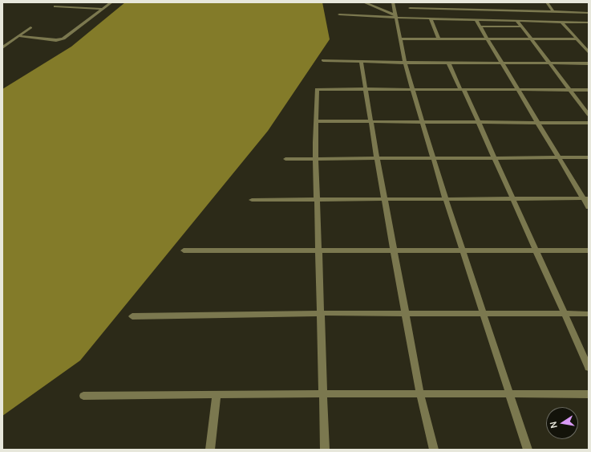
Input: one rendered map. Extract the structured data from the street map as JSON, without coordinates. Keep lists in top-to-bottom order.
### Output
{
  "north": "left"
}
